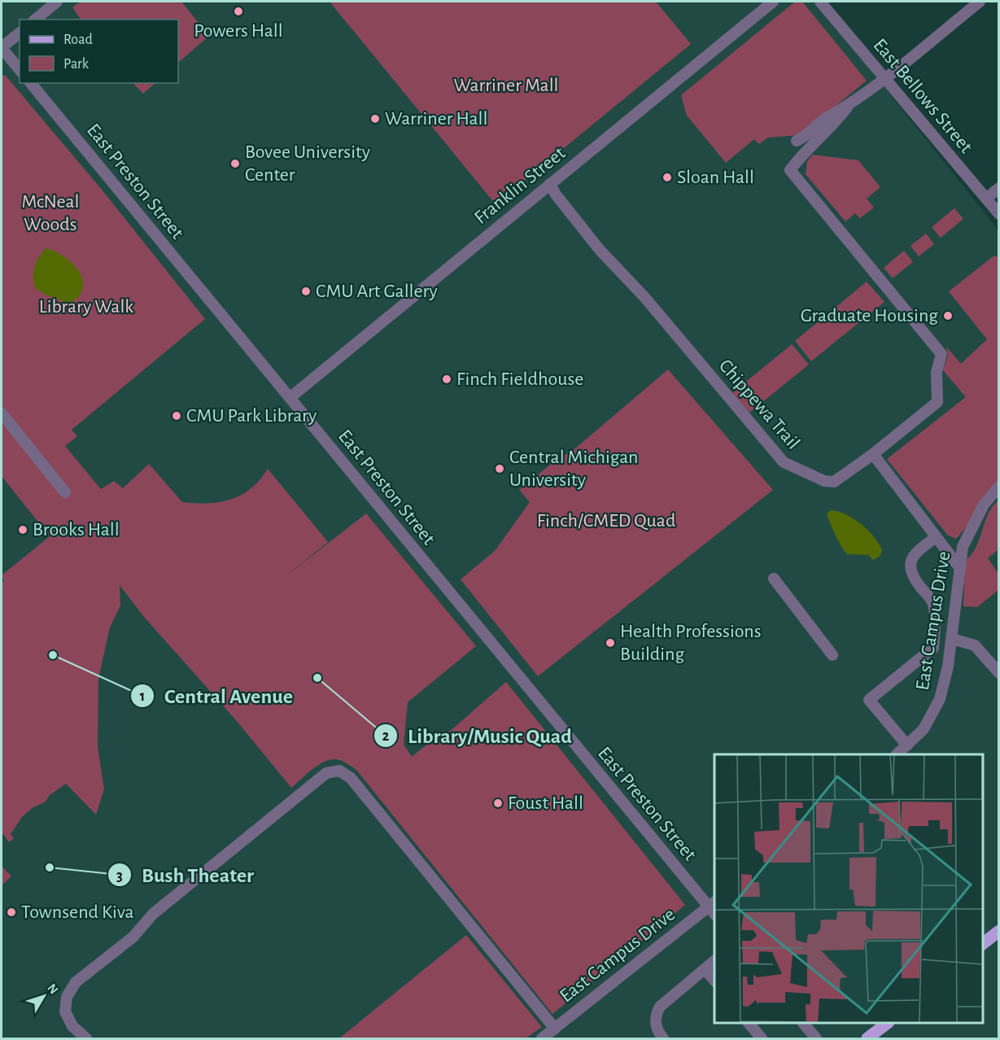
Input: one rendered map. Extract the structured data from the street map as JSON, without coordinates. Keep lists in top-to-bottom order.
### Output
{
  "streets": {
    "street": [
      "East Bellows Street",
      "East Preston Street",
      "Franklin Street",
      "Chippewa Trail",
      "East Campus Drive"
    ]
  },
  "crossings": [
    ["East Preston Street", "Franklin Street"],
    ["East Preston Street", "East Campus Drive"],
    ["Franklin Street", "Chippewa Trail"]
  ],
  "parks": [
    "Warriner Mall",
    "McNeal Woods",
    "Library Walk",
    "Finch/CMED Quad"
  ],
  "places": [
    "Powers Hall",
    "Warriner Hall",
    "Bovee University Center",
    "Sloan Hall",
    "CMU Art Gallery",
    "Graduate Housing",
    "Finch Fieldhouse",
    "CMU Park Library",
    "Central Michigan University",
    "Brooks Hall",
    "Health Professions Building",
    "Central Avenue",
    "Library/Music Quad",
    "Foust Hall",
    "Bush Theater",
    "Townsend Kiva"
  ],
  "legend": ["Road", "Park"],
  "north": "top right"
}
